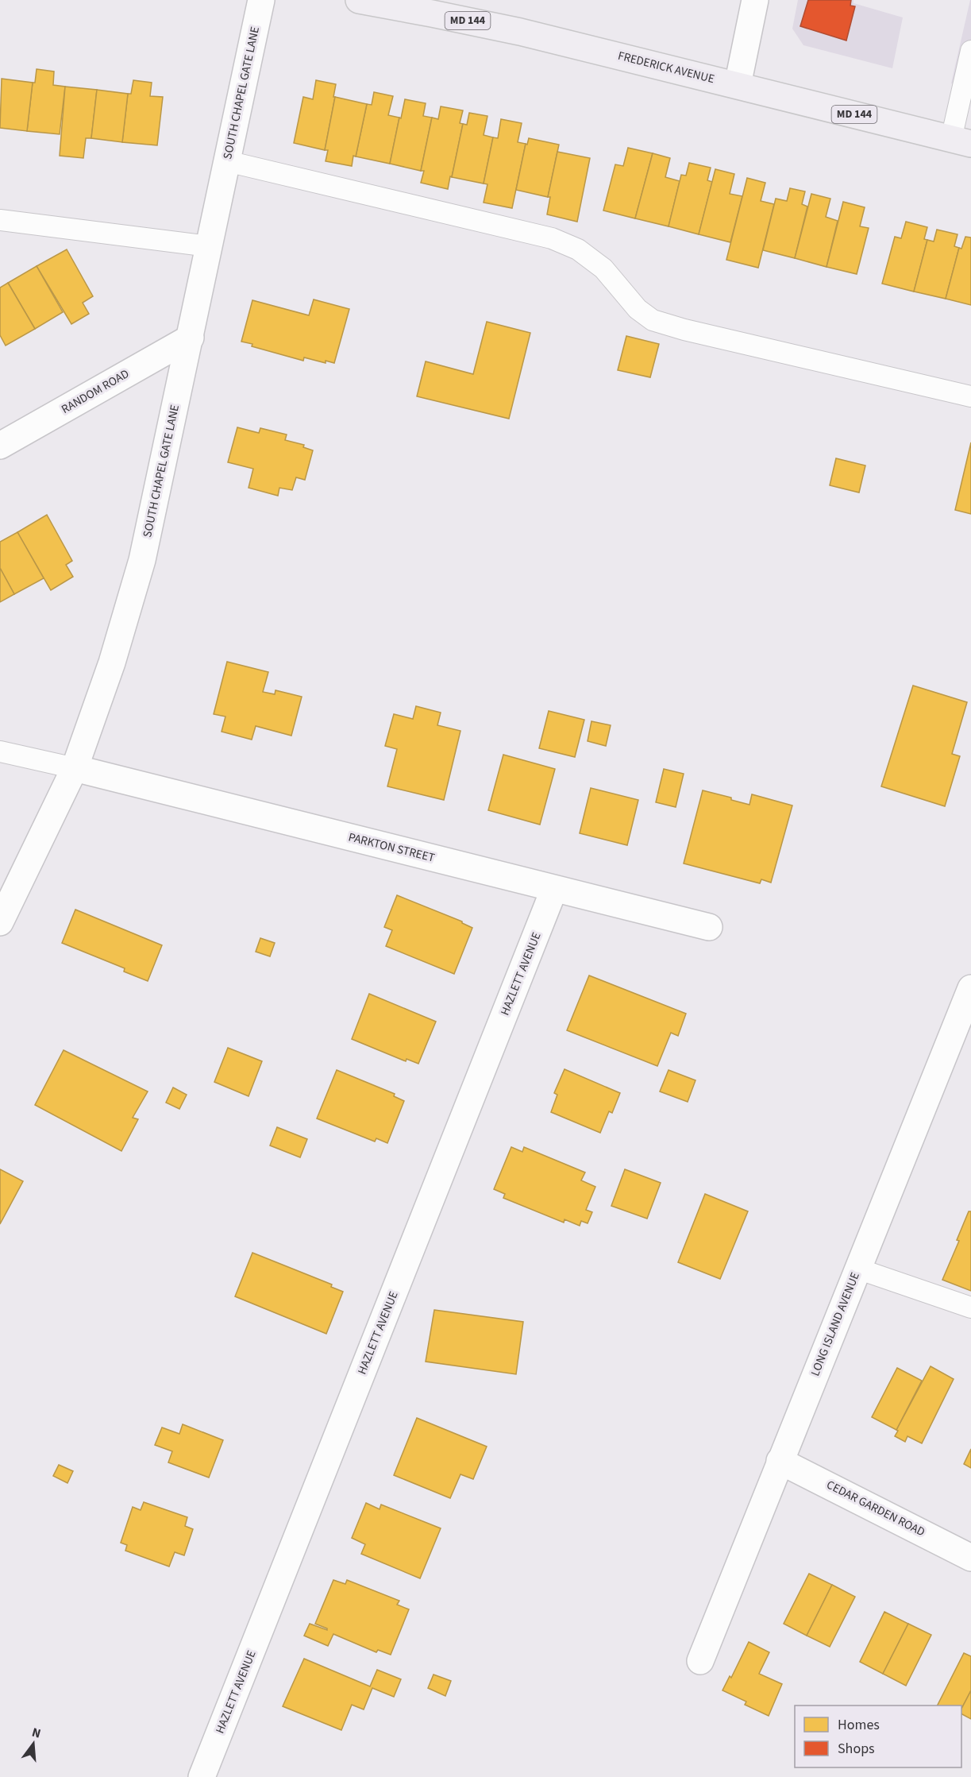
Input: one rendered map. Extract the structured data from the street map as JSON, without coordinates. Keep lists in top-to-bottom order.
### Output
{
  "streets": {
    "main road": ["MD 144", "FREDERICK AVENUE"],
    "street": [
      "SOUTH CHAPEL GATE LANE",
      "RANDOM ROAD",
      "PARKTON STREET",
      "HAZLETT AVENUE",
      "LONG ISLAND AVENUE",
      "CEDAR GARDEN ROAD"
    ]
  },
  "crossings": [
    ["SOUTH CHAPEL GATE LANE", "RANDOM ROAD"],
    ["SOUTH CHAPEL GATE LANE", "PARKTON STREET"],
    ["PARKTON STREET", "HAZLETT AVENUE"],
    ["LONG ISLAND AVENUE", "CEDAR GARDEN ROAD"]
  ],
  "legend": ["Homes", "Shops"],
  "north": "top"
}
